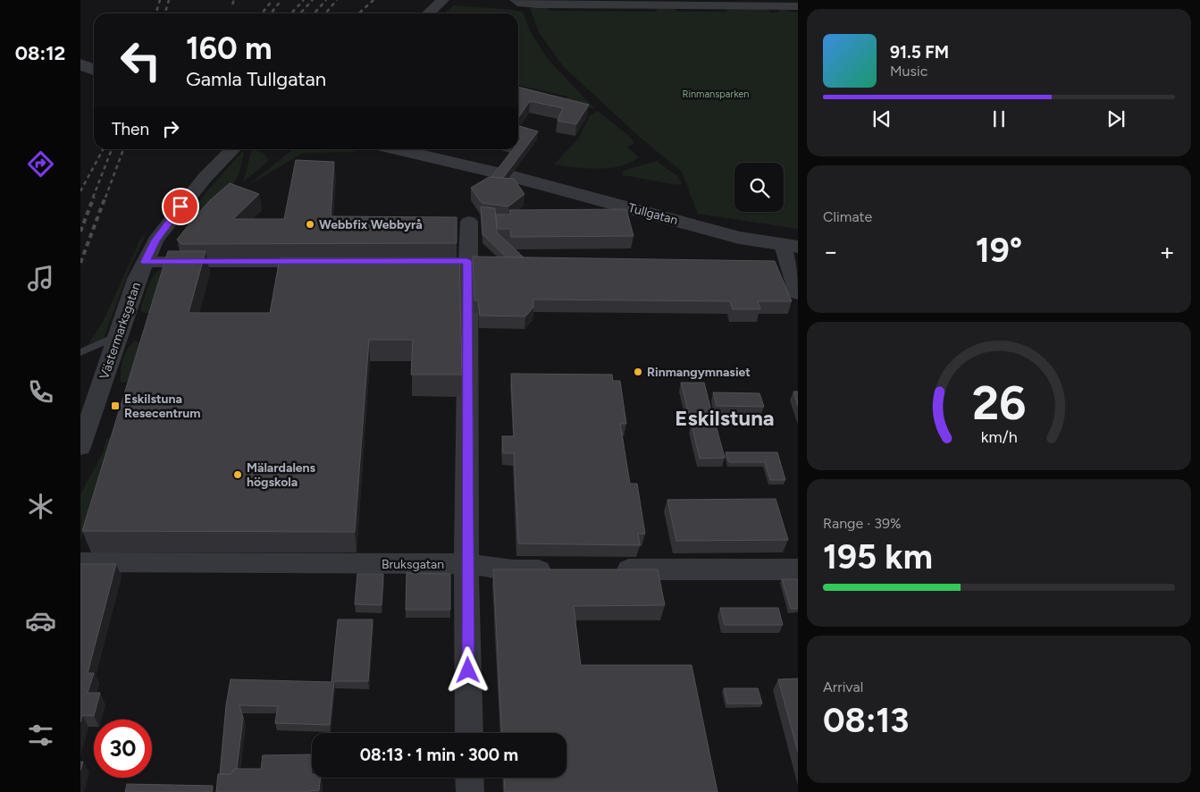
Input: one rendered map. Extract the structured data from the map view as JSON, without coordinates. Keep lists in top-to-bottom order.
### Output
{
  "streets": {
    "street": ["Tullgatan", "Västermarksgatan", "Bruksgatan"]
  },
  "districts": ["Eskilstuna"],
  "parks": ["Rinmansparken"],
  "places": {
    "other": ["Webbfix Webbyrå", "Rinmangymnasiet", "Mälardalens högskola"],
    "transit": ["Eskilstuna Resecentrum"]
  },
  "page": {
    "tabs": "08:12",
    "turn": ["160 m", "Gamla Tullgatan"],
    "song": ["91.5 FM", "Music"],
    "then": "Then",
    "tile": [
      "Climate",
      ["Range · 39%", "195 km"],
      ["Arrival", "08:13"]
    ],
    "heat": ["−", "19°", "+"],
    "limit": "30",
    "trip": "08:13 · 1 min · 300 m",
    "gauge": ["26", "km/h"]
  }
}
